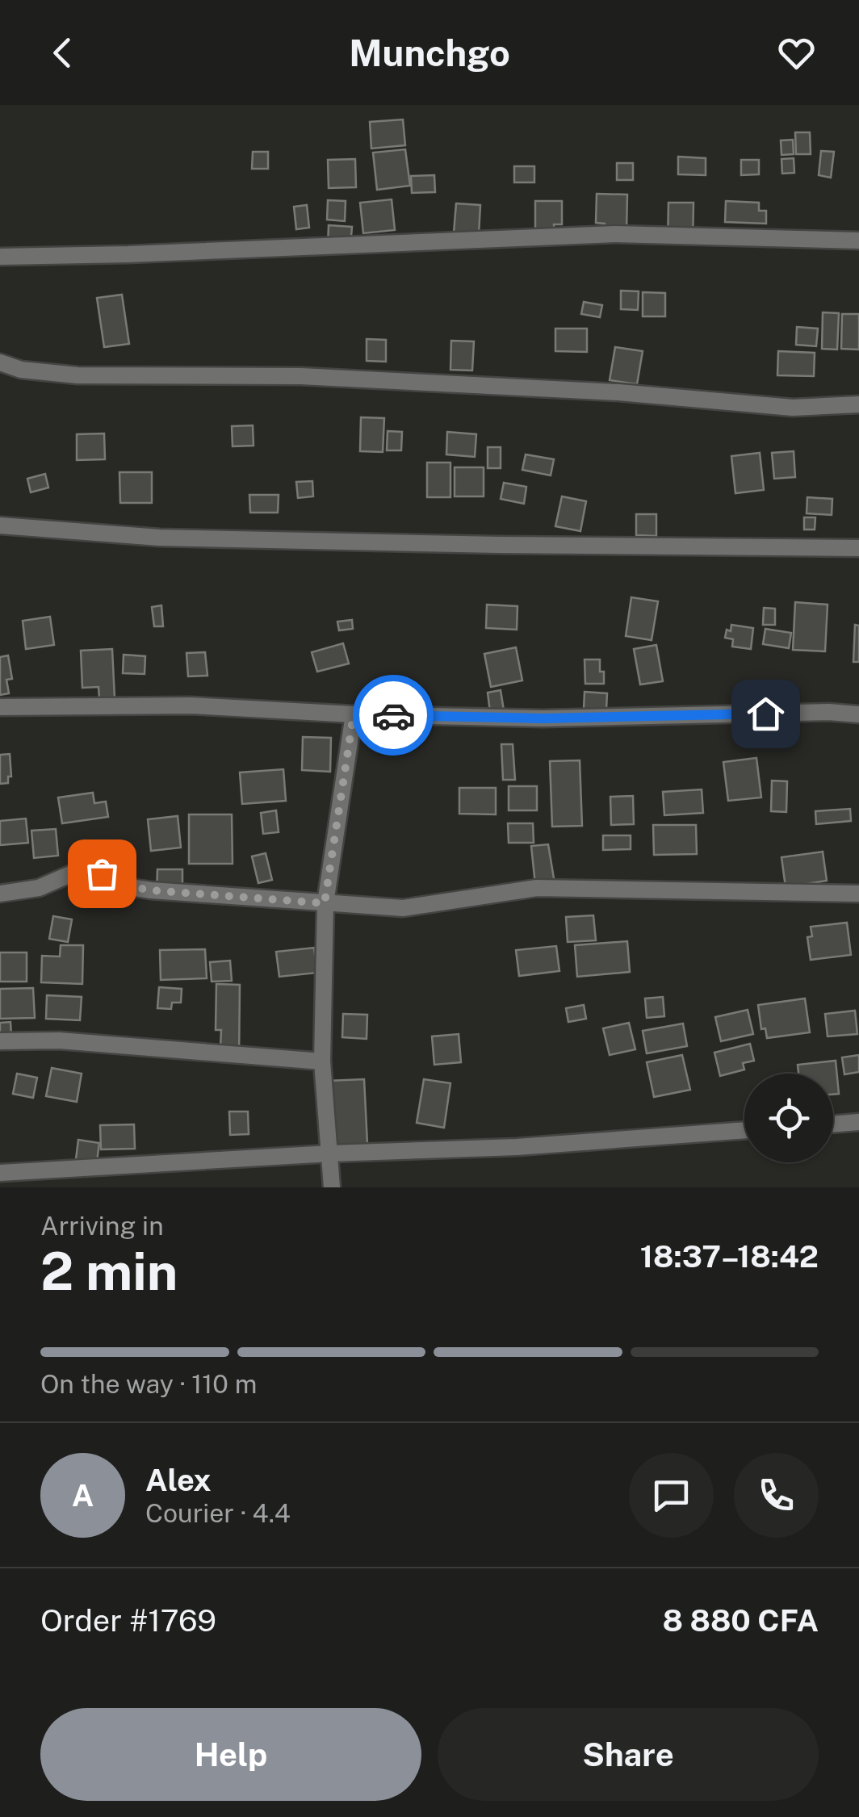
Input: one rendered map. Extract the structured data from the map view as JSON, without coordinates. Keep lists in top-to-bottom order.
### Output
{
  "page": {
    "header": "Munchgo",
    "heading": ["2 min", "Arriving in", "18:37–18:42"],
    "panel": [
      "Alex",
      "Courier · 4.4",
      "Order #1769",
      "8 880 CFA"
    ],
    "bar": "On the way · 110 m",
    "round": "A",
    "buttons": ["Help", "Share"]
  }
}
